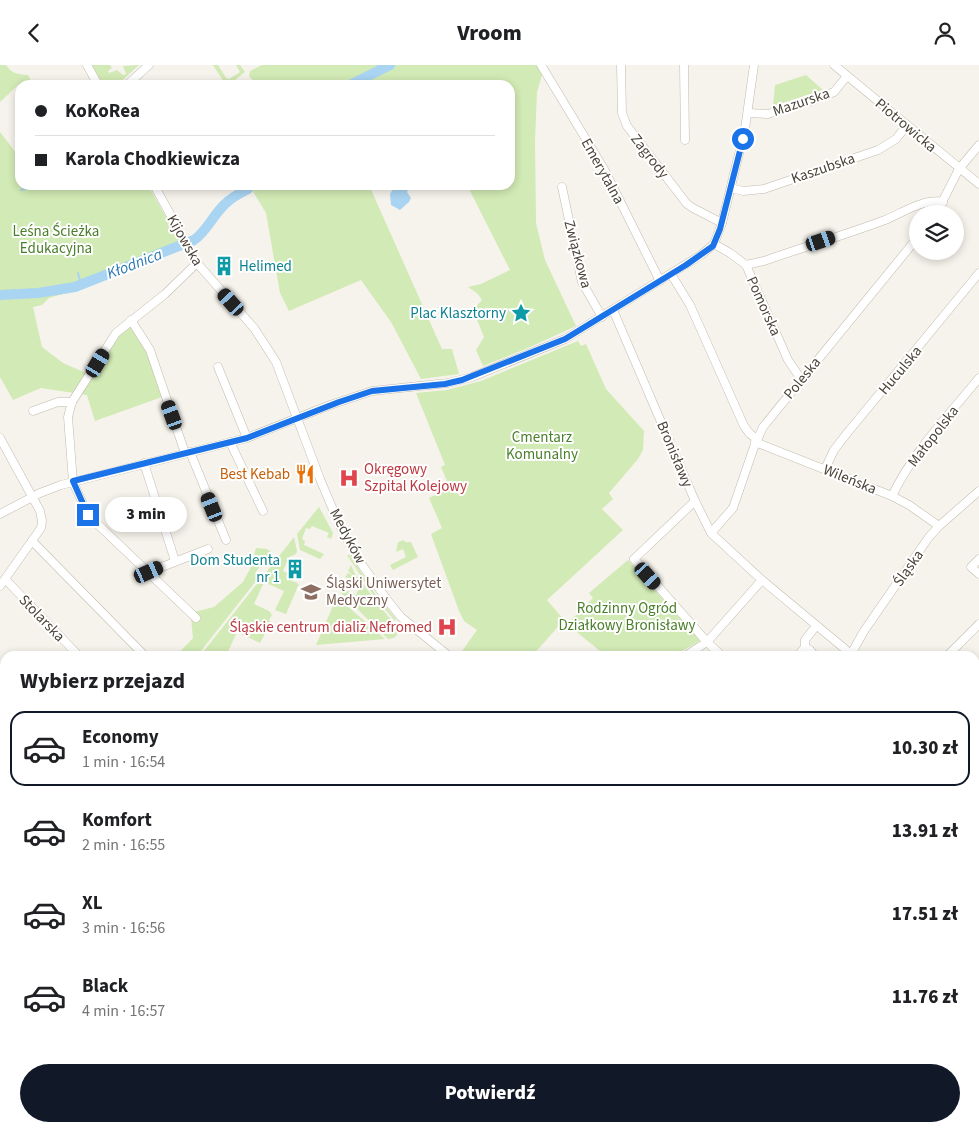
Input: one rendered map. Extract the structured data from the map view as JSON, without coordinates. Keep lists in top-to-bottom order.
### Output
{
  "streets": {
    "street": [
      "Mazurska",
      "Piotrowicka",
      "Zagrody",
      "Kaszubska",
      "Emerytalna",
      "Kijowska",
      "Związkowa",
      "Pomorska",
      "Huculska",
      "Poleska",
      "Małopolska",
      "Bronisławy",
      "Wileńska",
      "Medyków",
      "Śląska",
      "Stolarska"
    ]
  },
  "crossings": [
    ["Mazurska", "Piotrowicka"],
    ["Piotrowicka", "Kaszubska"],
    ["Kijowska", "Medyków"],
    ["Pomorska", "Poleska"],
    ["Huculska", "Wileńska"],
    ["Poleska", "Bronisławy"],
    ["Poleska", "Wileńska"],
    ["Małopolska", "Wileńska"],
    ["Wileńska", "Śląska"]
  ],
  "water": ["Kłodnica"],
  "parks": ["Leśna Ścieżka Edukacyjna", "Cmentarz Komunalny", "Rodzinny Ogród Działkowy Bronisławy"],
  "places": {
    "building": ["Helimed", "Dom Studenta nr 1"],
    "place": ["Plac Klasztorny"],
    "restaurant": ["Best Kebab"],
    "hospital": ["Okręgowy Szpital Kolejowy", "Śląskie centrum dializ Nefromed"],
    "school or university": ["Śląski Uniwersytet Medyczny"]
  },
  "page": {
    "header": "Vroom",
    "banner": ["KoKoRea", "Karola Chodkiewicza"],
    "bubble": "3 min",
    "heading": "Wybierz przejazd",
    "list": [
      {
        "name": "Economy",
        "note": "1 min · 16:54",
        "value": "10.30 zł"
      },
      {
        "name": "Komfort",
        "note": "2 min · 16:55",
        "value": "13.91 zł"
      },
      {
        "name": "XL",
        "note": "3 min · 16:56",
        "value": "17.51 zł"
      },
      {
        "name": "Black",
        "note": "4 min · 16:57",
        "value": "11.76 zł"
      }
    ],
    "buttons": "Potwierdź"
  }
}
